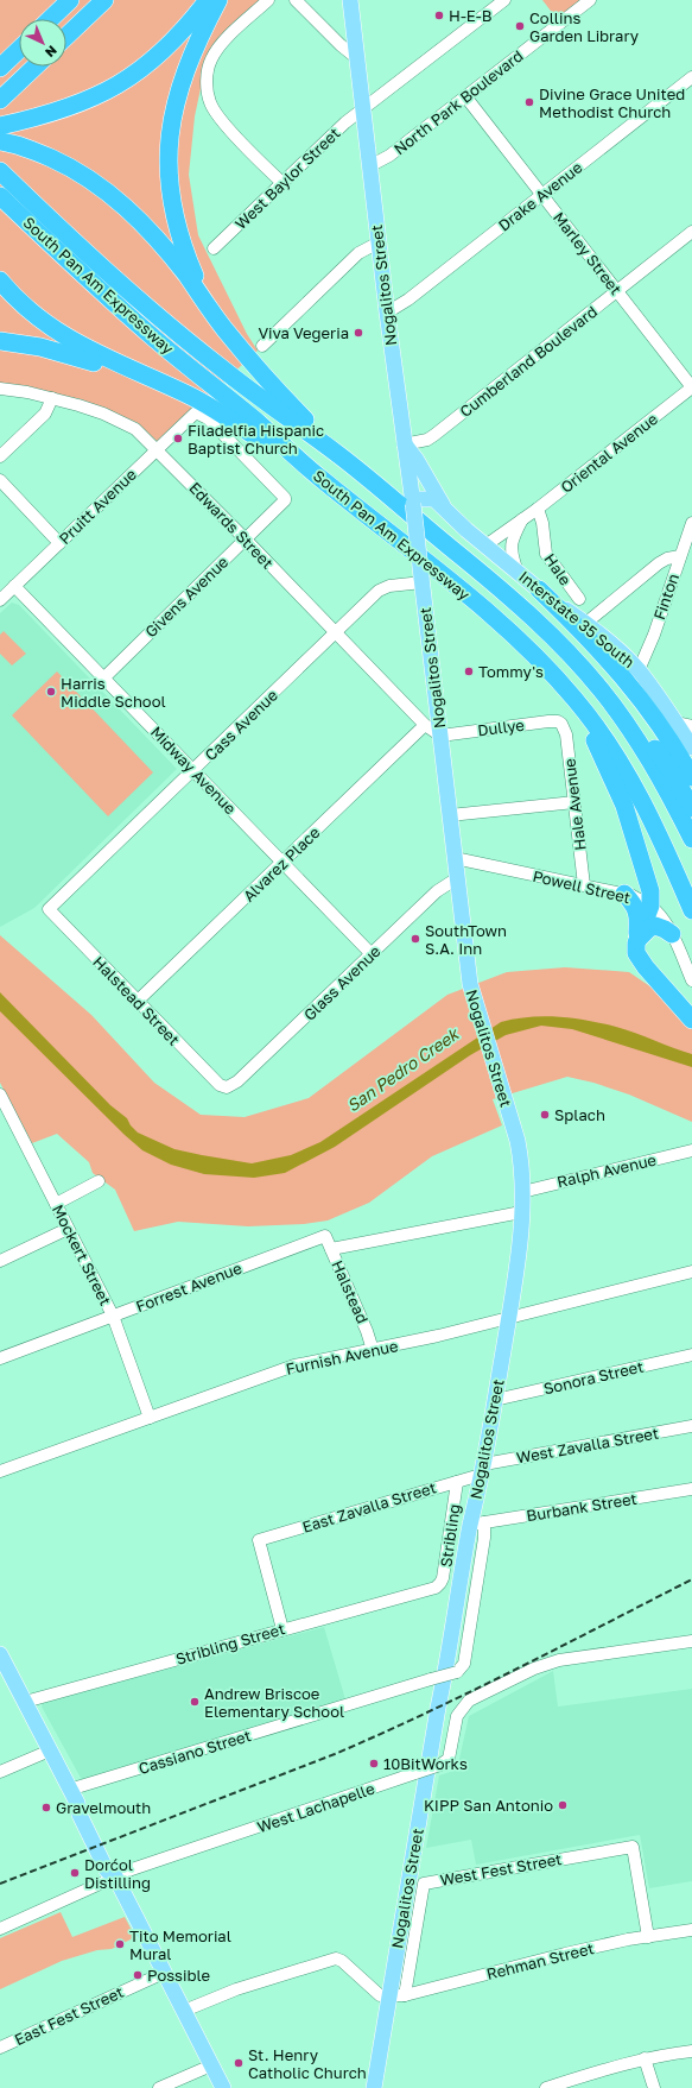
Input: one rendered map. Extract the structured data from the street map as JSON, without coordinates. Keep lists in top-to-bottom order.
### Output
{
  "streets": {
    "highway": ["South Pan Am Expressway"],
    "main road": ["Nogalitos Street", "Interstate 35 South"],
    "street": [
      "North Park Boulevard",
      "West Baylor Street",
      "Drake Avenue",
      "Marley Street",
      "Cumberland Boulevard",
      "Oriental Avenue",
      "Pruitt Avenue",
      "Edwards Street",
      "Hale",
      "Givens Avenue",
      "Finton",
      "Cass Avenue",
      "Dullye",
      "Midway Avenue",
      "Hale Avenue",
      "Alvarez Place",
      "Powell Street",
      "Glass Avenue",
      "Halstead Street",
      "Ralph Avenue",
      "Mockert Street",
      "Forrest Avenue",
      "Halstead",
      "Furnish Avenue",
      "Sonora Street",
      "West Zavalla Street",
      "East Zavalla Street",
      "Burbank Street",
      "Stribling",
      "Stribling Street",
      "Cassiano Street",
      "West Lachapelle",
      "West Fest Street",
      "Rehman Street",
      "East Fest Street"
    ]
  },
  "crossings": [
    ["North Park Boulevard", "Marley Street"],
    ["North Park Boulevard", "Nogalitos Street"],
    ["West Baylor Street", "Nogalitos Street"],
    ["Drake Avenue", "Marley Street"],
    ["Drake Avenue", "Nogalitos Street"],
    ["Marley Street", "Cumberland Boulevard"],
    ["Marley Street", "Oriental Avenue"],
    ["Nogalitos Street", "Cumberland Boulevard"],
    ["Nogalitos Street", "Edwards Street"],
    ["Nogalitos Street", "Interstate 35 South"],
    ["Nogalitos Street", "Cass Avenue"],
    ["Nogalitos Street", "Dullye"],
    ["Nogalitos Street", "Powell Street"],
    ["Nogalitos Street", "Glass Avenue"],
    ["Nogalitos Street", "Ralph Avenue"],
    ["Nogalitos Street", "Furnish Avenue"],
    ["Nogalitos Street", "Sonora Street"],
    ["Nogalitos Street", "West Zavalla Street"],
    ["Nogalitos Street", "East Zavalla Street"],
    ["Nogalitos Street", "Burbank Street"],
    ["Nogalitos Street", "Cassiano Street"],
    ["Nogalitos Street", "Rehman Street"],
    ["Cumberland Boulevard", "Interstate 35 South"],
    ["Oriental Avenue", "Hale"],
    ["Oriental Avenue", "Interstate 35 South"],
    ["Pruitt Avenue", "Edwards Street"],
    ["Pruitt Avenue", "Givens Avenue"],
    ["Pruitt Avenue", "Midway Avenue"],
    ["Edwards Street", "Givens Avenue"],
    ["Edwards Street", "Cass Avenue"],
    ["Edwards Street", "Dullye"],
    ["Edwards Street", "Alvarez Place"],
    ["Givens Avenue", "Midway Avenue"],
    ["Finton", "Interstate 35 South"],
    ["Cass Avenue", "Midway Avenue"],
    ["Cass Avenue", "Halstead Street"],
    ["Dullye", "Hale Avenue"],
    ["Midway Avenue", "Alvarez Place"],
    ["Midway Avenue", "Glass Avenue"],
    ["Hale Avenue", "Powell Street"],
    ["Alvarez Place", "Halstead Street"],
    ["Glass Avenue", "Halstead Street"],
    ["Mockert Street", "Forrest Avenue"],
    ["Mockert Street", "Furnish Avenue"],
    ["Forrest Avenue", "Halstead"],
    ["Halstead", "Furnish Avenue"],
    ["West Zavalla Street", "East Zavalla Street"],
    ["East Zavalla Street", "Stribling"],
    ["East Zavalla Street", "Stribling Street"],
    ["Stribling", "Stribling Street"],
    ["West Fest Street", "Rehman Street"]
  ],
  "water": ["San Pedro Creek"],
  "places": [
    "H-E-B",
    "Collins Garden Library",
    "Divine Grace United Methodist Church",
    "Viva Vegeria",
    "Filadelfia Hispanic Baptist Church",
    "Tommy's",
    "Harris Middle School",
    "SouthTown S.A. Inn",
    "Splach",
    "Andrew Briscoe Elementary School",
    "10BitWorks",
    "KIPP San Antonio",
    "Gravelmouth",
    "Dorćol Distilling",
    "Tito Memorial Mural",
    "Possible",
    "St. Henry Catholic Church"
  ],
  "north": "bottom right"
}
